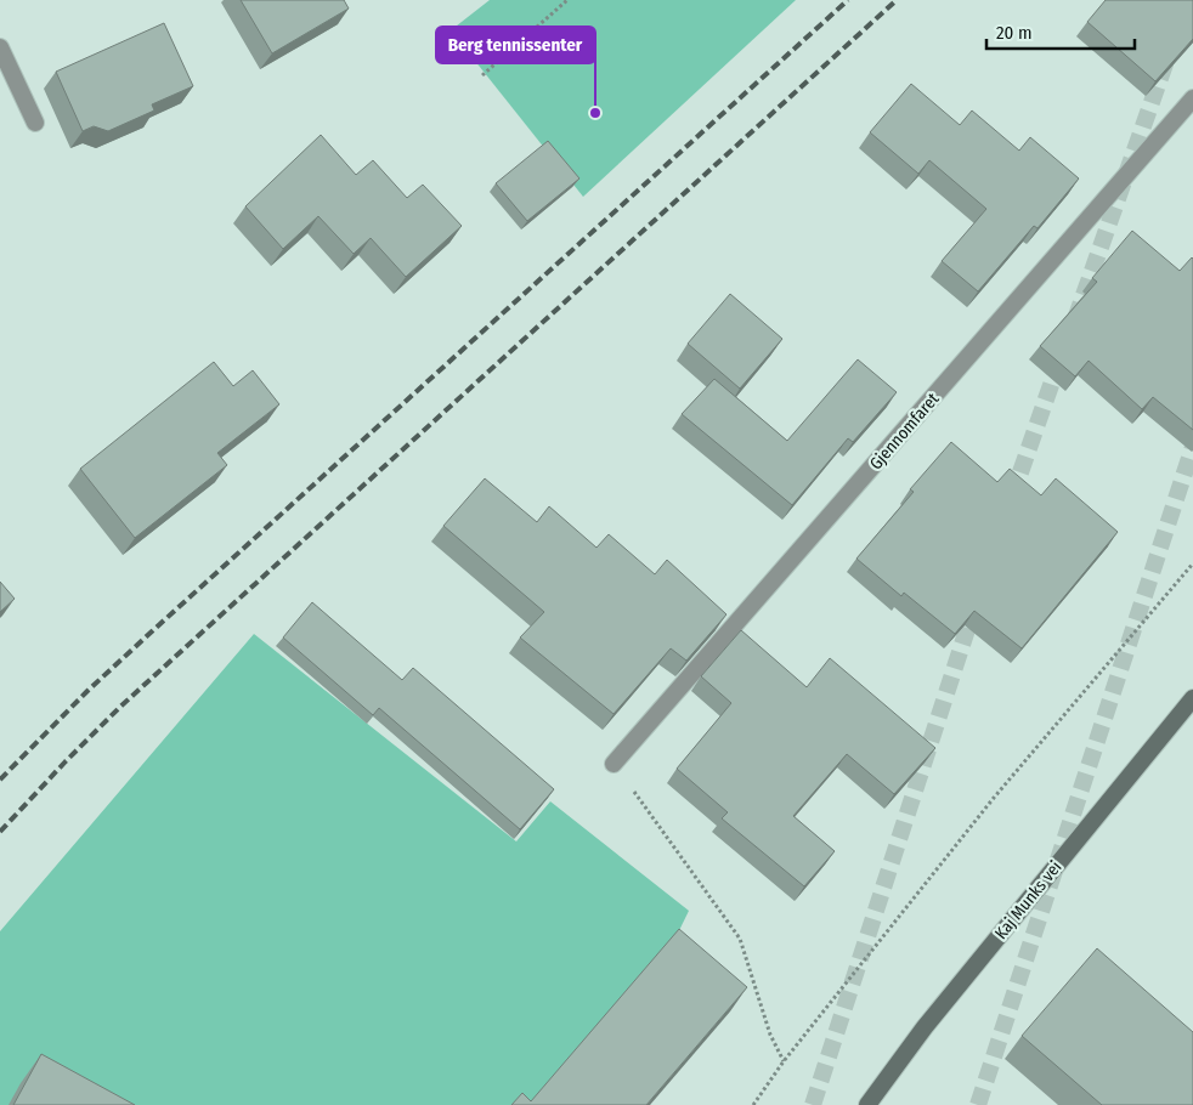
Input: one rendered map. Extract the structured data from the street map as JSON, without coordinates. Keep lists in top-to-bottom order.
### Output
{
  "streets": {
    "main road": ["Kaj Munks vei"],
    "street": ["Gjennomfaret"]
  },
  "places": ["Berg tennissenter"],
  "scale_bar": "20 m"
}
